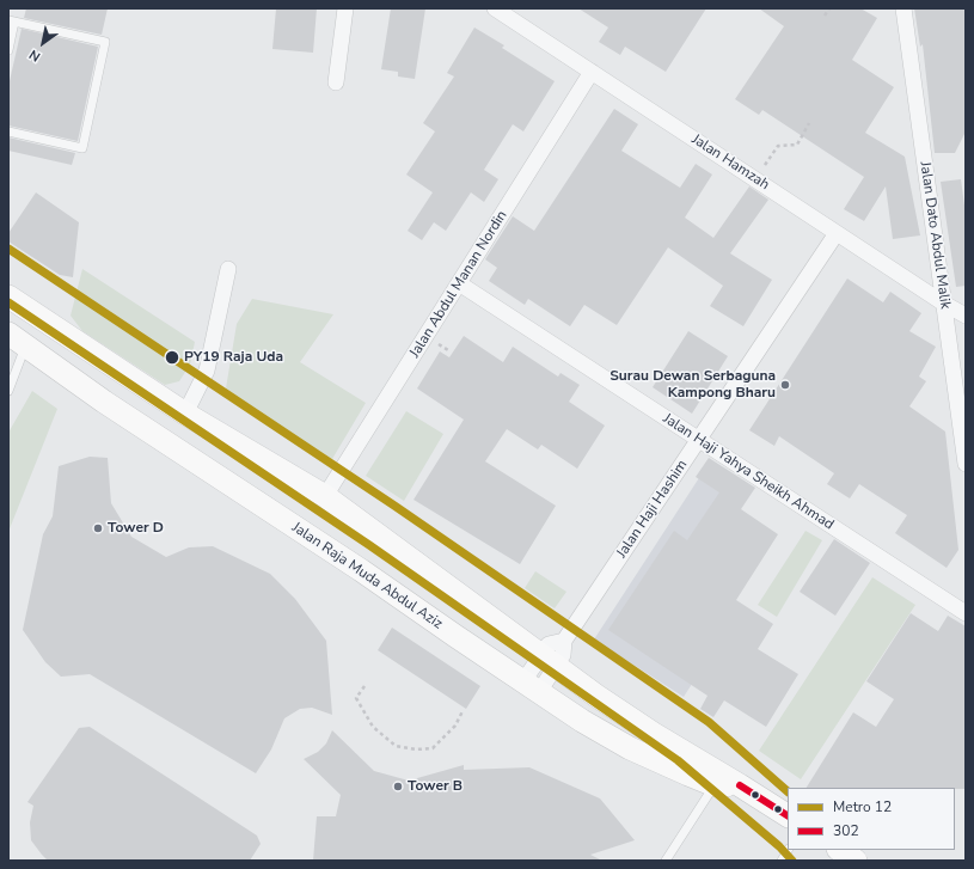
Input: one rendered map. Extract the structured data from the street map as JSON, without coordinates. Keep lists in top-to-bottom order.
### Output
{
  "streets": {
    "main road": ["Jalan Raja Muda Abdul Aziz"],
    "street": [
      "Jalan Hamzah",
      "Jalan Dato Abdul Malik",
      "Jalan Abdul Manan Nordin",
      "Jalan Haji Yahya Sheikh Ahmad",
      "Jalan Haji Hashim"
    ]
  },
  "crossings": [
    ["Jalan Hamzah", "Jalan Dato Abdul Malik"],
    ["Jalan Hamzah", "Jalan Abdul Manan Nordin"],
    ["Jalan Hamzah", "Jalan Haji Hashim"],
    ["Jalan Abdul Manan Nordin", "Jalan Haji Yahya Sheikh Ahmad"],
    ["Jalan Haji Yahya Sheikh Ahmad", "Jalan Haji Hashim"],
    ["Jalan Haji Hashim", "Jalan Raja Muda Abdul Aziz"]
  ],
  "places": [
    "PY19 Raja Uda",
    "Surau Dewan Serbaguna Kampong Bharu",
    "Tower D",
    "Tower B"
  ],
  "lines": ["metro line 12", "transit line 302"],
  "legend": ["Metro 12", "302"],
  "north": "bottom left"
}
